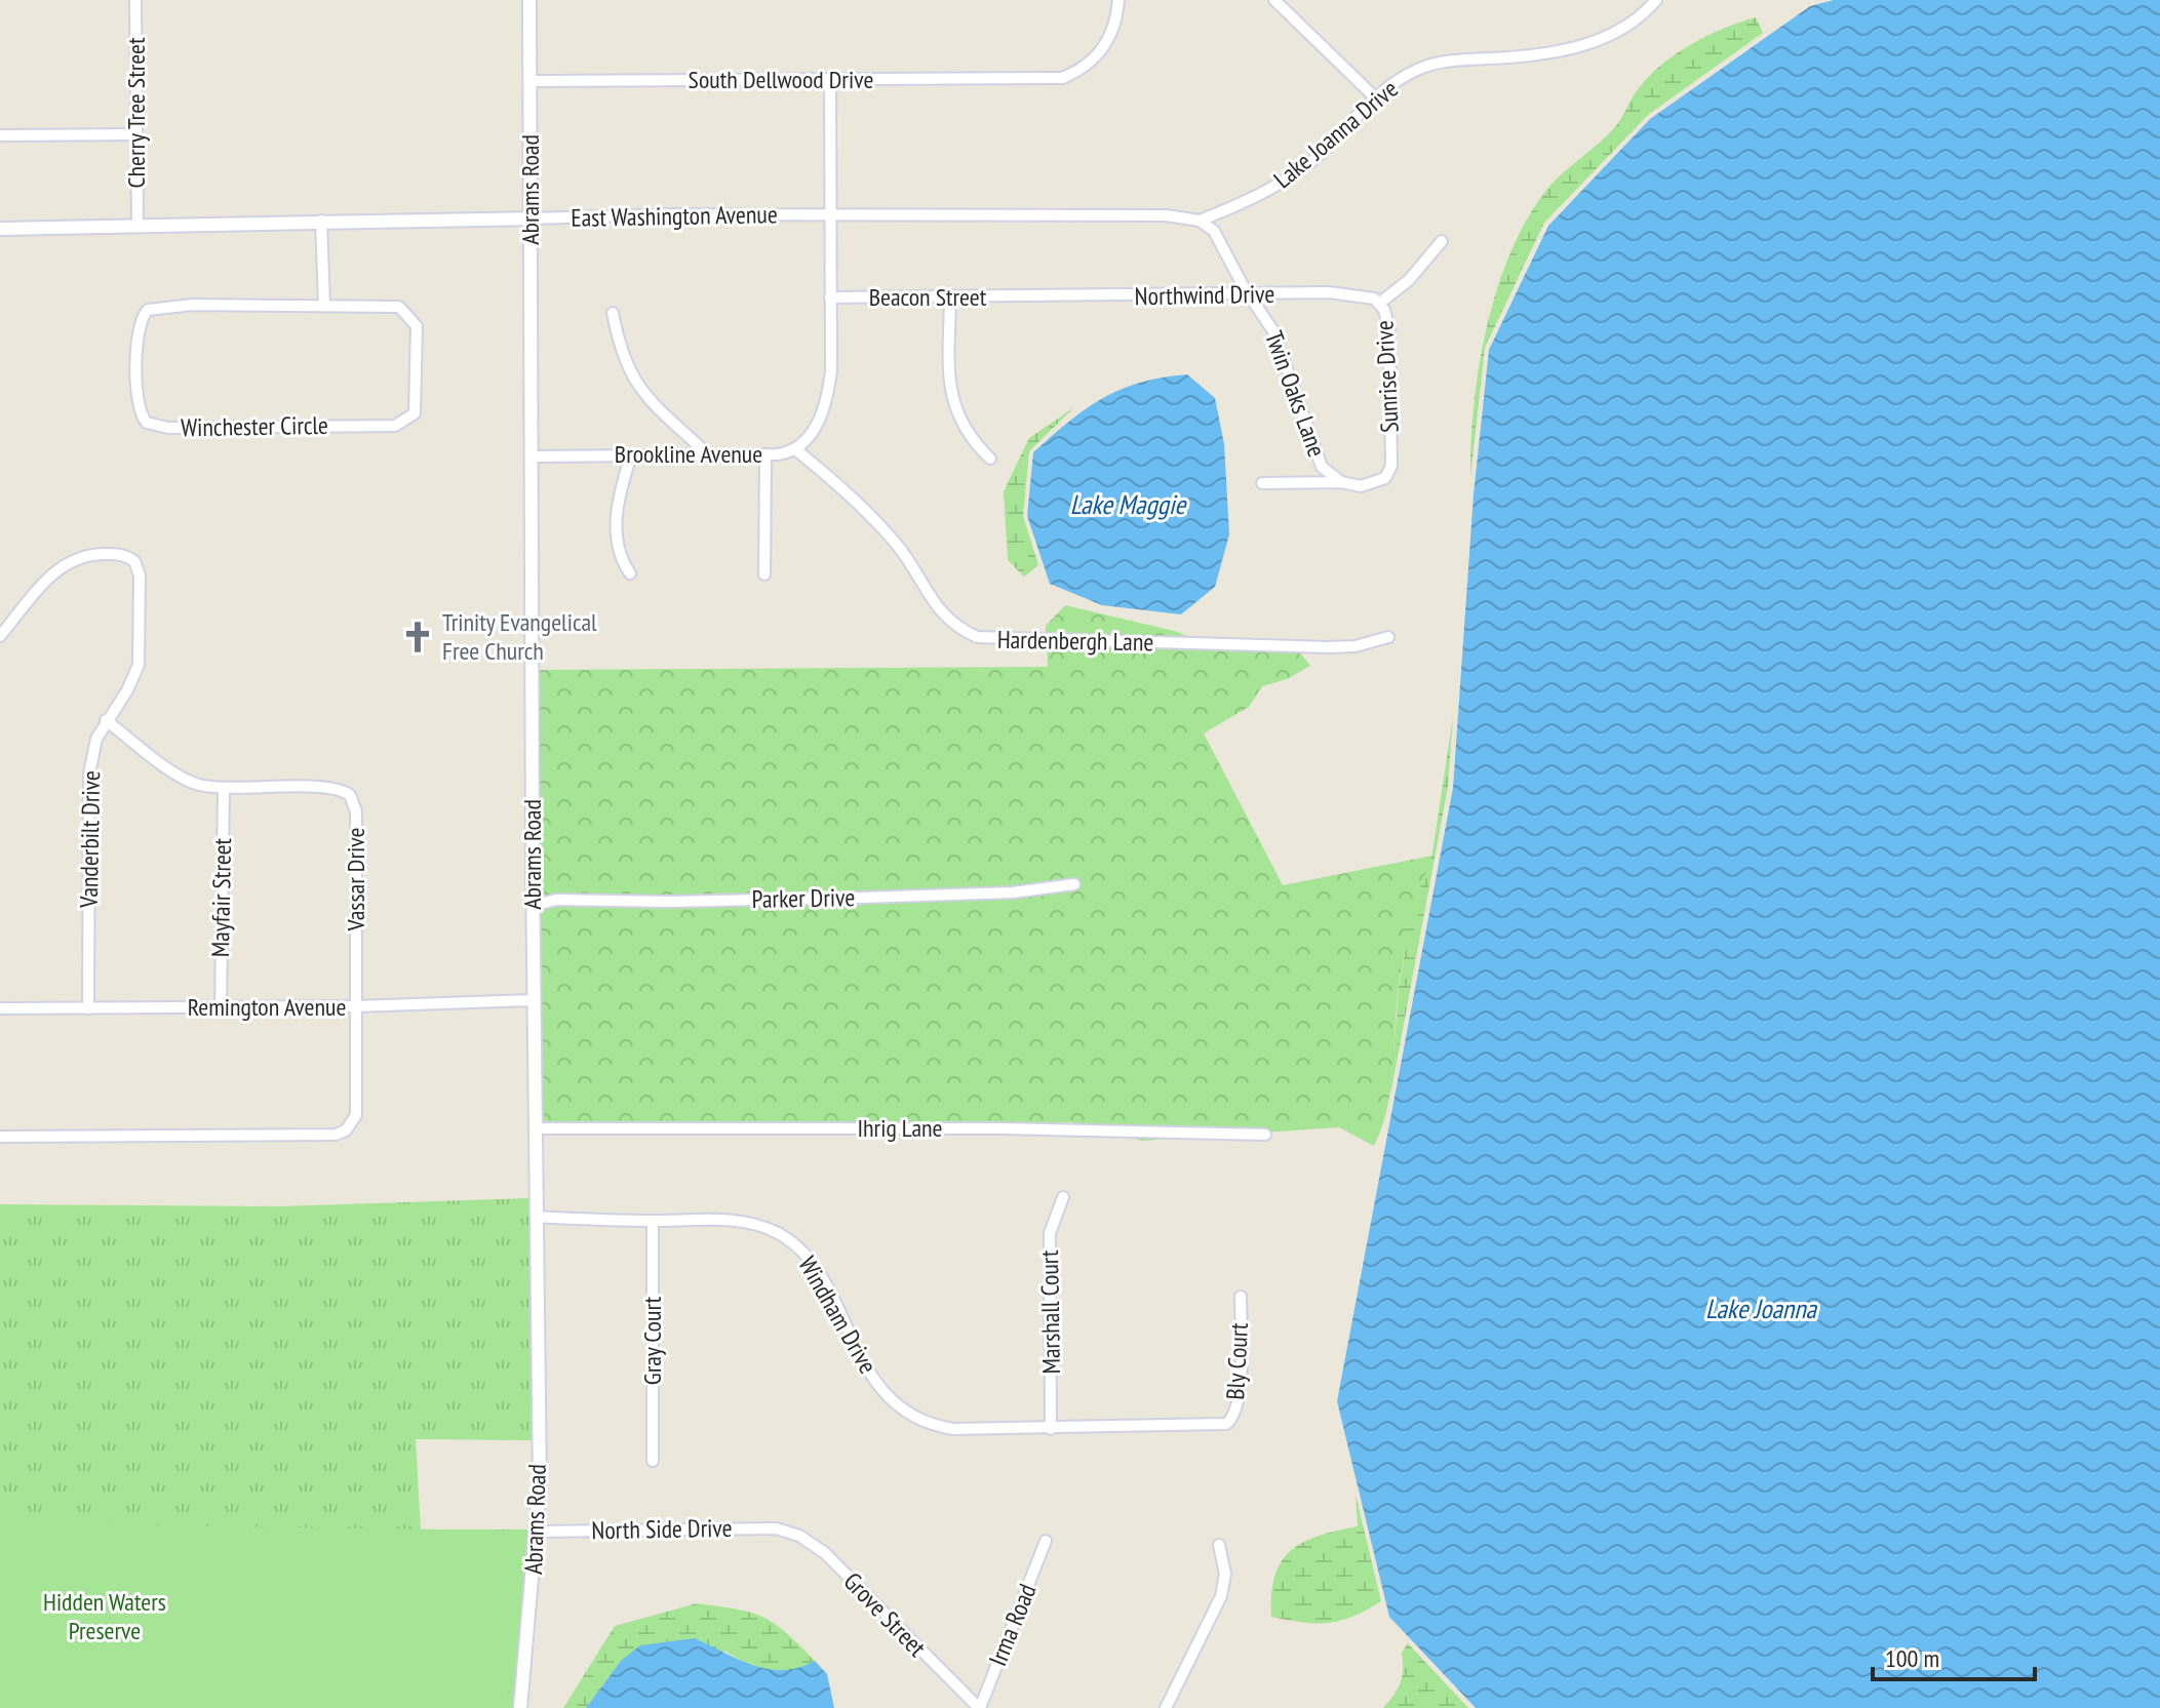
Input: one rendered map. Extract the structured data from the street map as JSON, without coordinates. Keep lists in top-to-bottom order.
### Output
{
  "streets": {
    "street": [
      "South Dellwood Drive",
      "Cherry Tree Street",
      "Lake Joanna Drive",
      "Abrams Road",
      "East Washington Avenue",
      "Northwind Drive",
      "Beacon Street",
      "Sunrise Drive",
      "Twin Oaks Lane",
      "Winchester Circle",
      "Brookline Avenue",
      "Hardenbergh Lane",
      "Vanderbilt Drive",
      "Vassar Drive",
      "Mayfair Street",
      "Parker Drive",
      "Remington Avenue",
      "Ihrig Lane",
      "Marshall Court",
      "Windham Drive",
      "Gray Court",
      "Bly Court",
      "North Side Drive",
      "Grove Street",
      "Irma Road"
    ]
  },
  "crossings": [
    ["South Dellwood Drive", "Abrams Road"],
    ["South Dellwood Drive", "Brookline Avenue"],
    ["Cherry Tree Street", "East Washington Avenue"],
    ["Lake Joanna Drive", "East Washington Avenue"],
    ["Lake Joanna Drive", "Twin Oaks Lane"],
    ["Abrams Road", "East Washington Avenue"],
    ["Abrams Road", "Brookline Avenue"],
    ["Abrams Road", "Parker Drive"],
    ["Abrams Road", "Remington Avenue"],
    ["Abrams Road", "Ihrig Lane"],
    ["Abrams Road", "Windham Drive"],
    ["Abrams Road", "North Side Drive"],
    ["East Washington Avenue", "Twin Oaks Lane"],
    ["East Washington Avenue", "Brookline Avenue"],
    ["Northwind Drive", "Beacon Street"],
    ["Northwind Drive", "Sunrise Drive"],
    ["Northwind Drive", "Twin Oaks Lane"],
    ["Beacon Street", "Brookline Avenue"],
    ["Sunrise Drive", "Twin Oaks Lane"],
    ["Brookline Avenue", "Hardenbergh Lane"],
    ["Vanderbilt Drive", "Vassar Drive"],
    ["Vanderbilt Drive", "Remington Avenue"],
    ["Vassar Drive", "Mayfair Street"],
    ["Vassar Drive", "Remington Avenue"],
    ["Mayfair Street", "Remington Avenue"],
    ["Marshall Court", "Windham Drive"],
    ["Windham Drive", "Gray Court"],
    ["Windham Drive", "Bly Court"],
    ["North Side Drive", "Grove Street"],
    ["Grove Street", "Irma Road"]
  ],
  "water": ["Lake Maggie", "Lake Joanna"],
  "parks": ["Hidden Waters Preserve"],
  "places": {
    "church": ["Trinity Evangelical Free Church"]
  },
  "scale_bar": "100 m"
}
